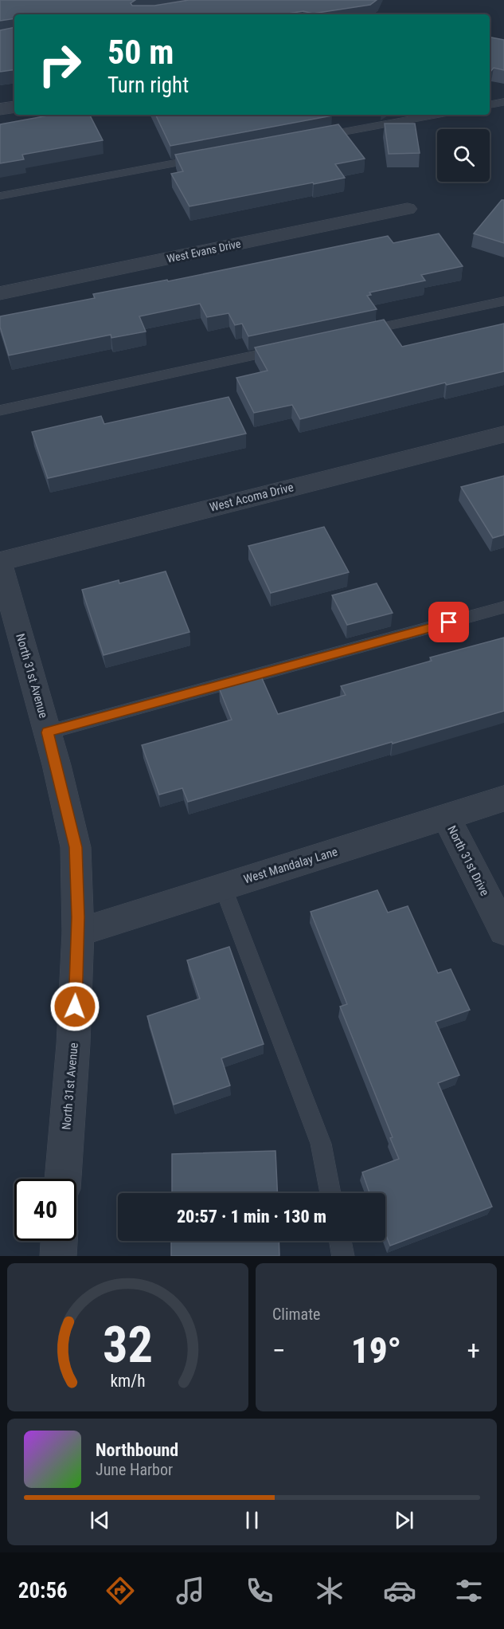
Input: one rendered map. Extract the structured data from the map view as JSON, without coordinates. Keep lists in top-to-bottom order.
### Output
{
  "streets": {
    "street": [
      "West Evans Drive",
      "West Acoma Drive",
      "North 31st Avenue",
      "North 31st Drive",
      "West Mandalay Lane"
    ]
  },
  "crossings": [
    ["West Acoma Drive", "North 31st Avenue"],
    ["North 31st Avenue", "West Mandalay Lane"],
    ["North 31st Drive", "West Mandalay Lane"]
  ],
  "page": {
    "turn": ["50 m", "Turn right"],
    "limit": "40",
    "trip": "20:57 · 1 min · 130 m",
    "tile": "Climate",
    "heat": ["−", "19°", "+"],
    "song": ["Northbound", "June Harbor"],
    "tabs": "20:56",
    "gauge": ["32", "km/h"]
  }
}
